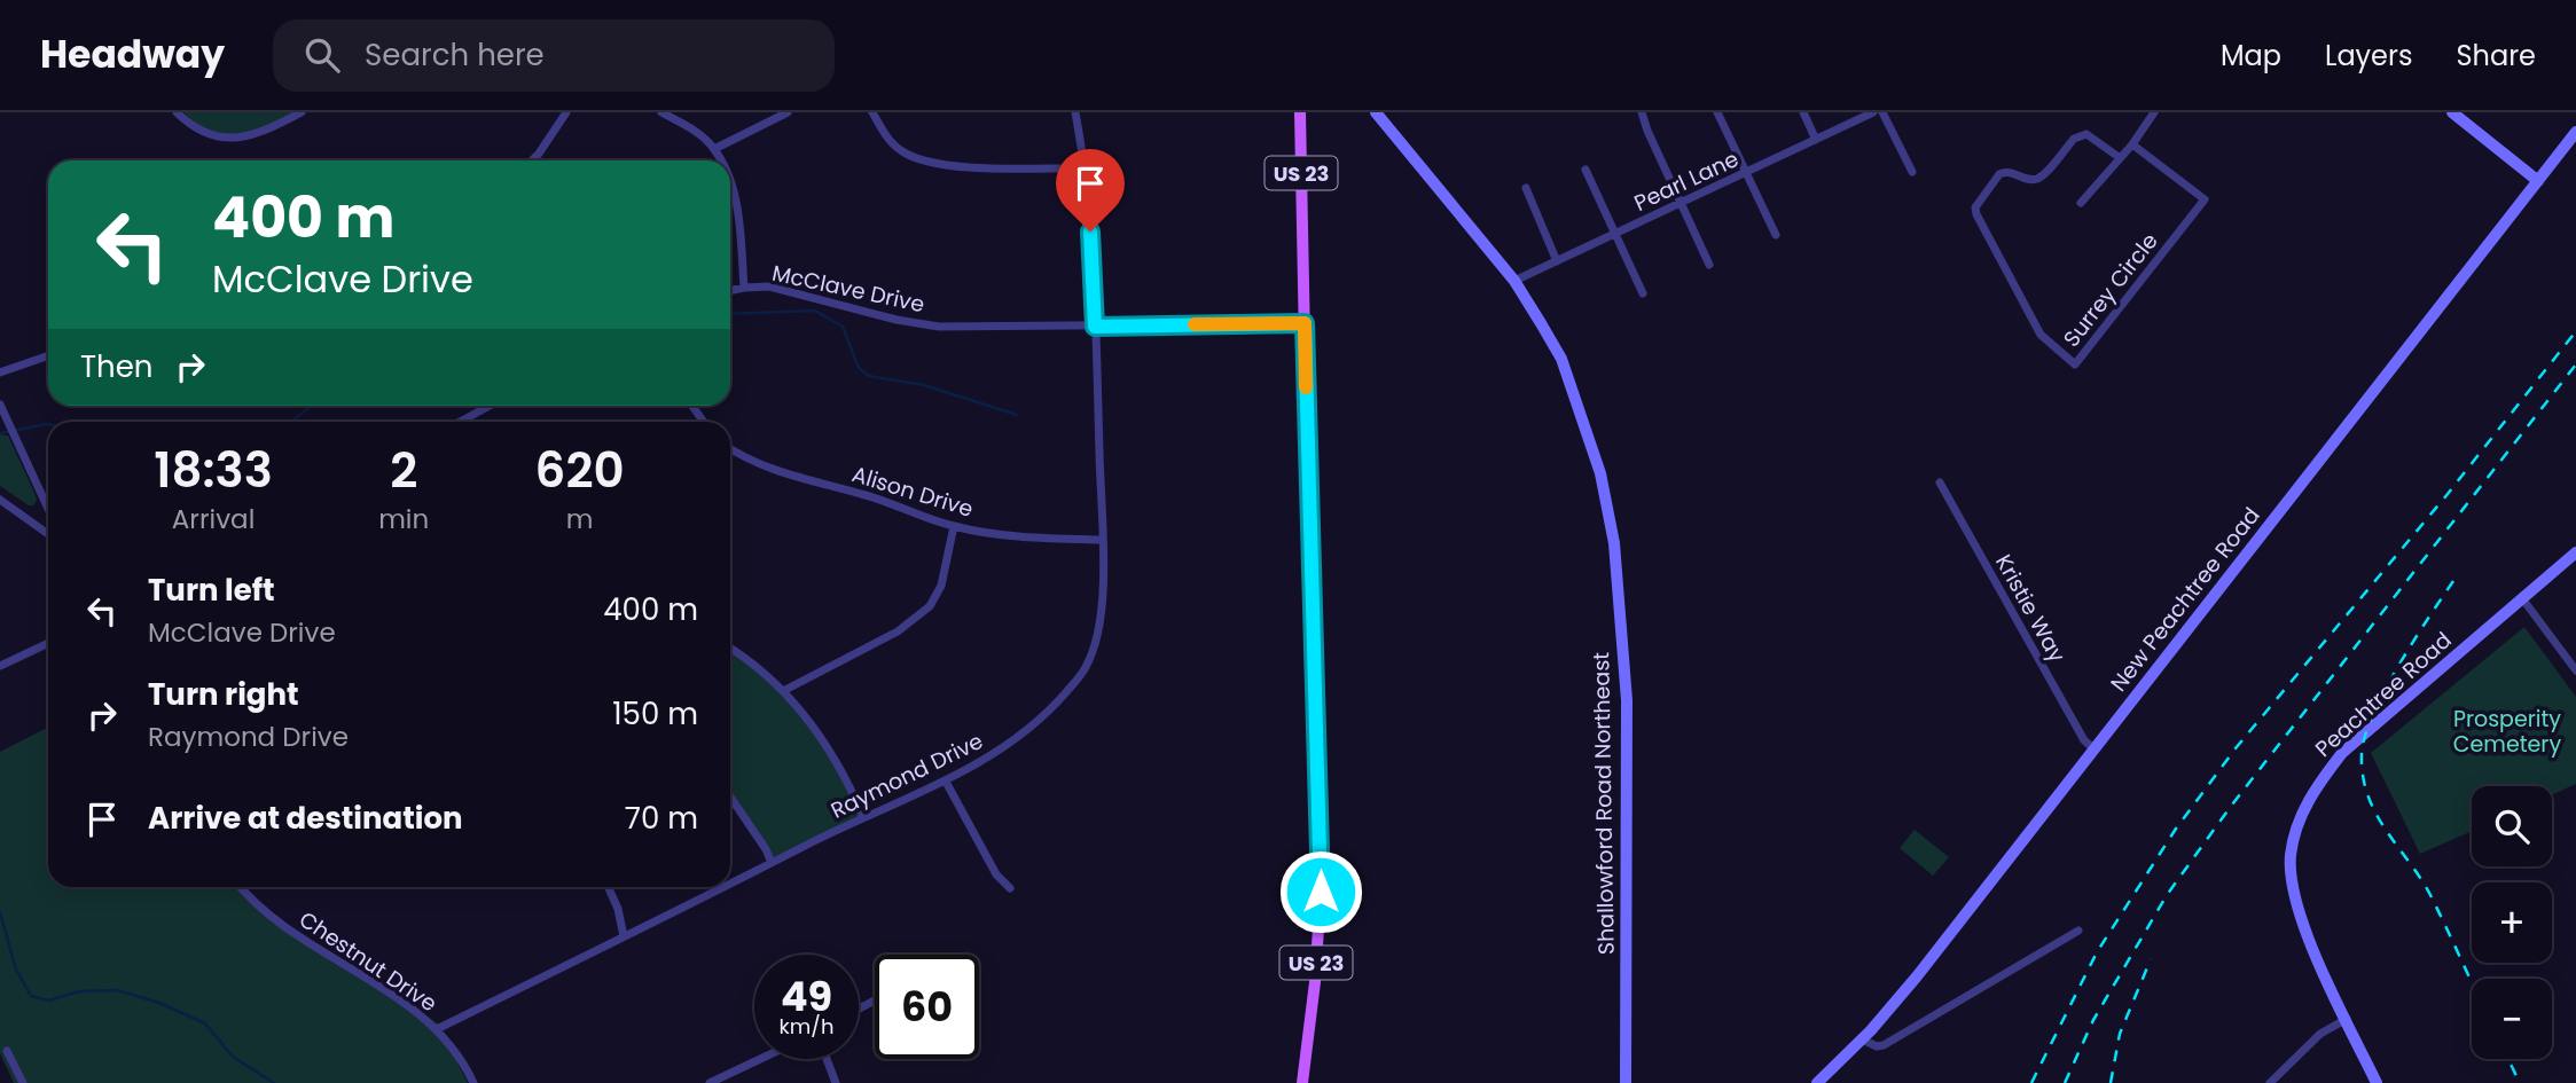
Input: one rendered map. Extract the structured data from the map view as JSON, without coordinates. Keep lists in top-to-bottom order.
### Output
{
  "streets": {
    "main road": ["US 23"],
    "street": [
      "Pearl Lane",
      "McClave Drive",
      "Surrey Circle",
      "Alison Drive",
      "New Peachtree Road",
      "Kristie Way",
      "Peachtree Road",
      "Raymond Drive",
      "Shallowford Road Northeast",
      "Chestnut Drive"
    ]
  },
  "crossings": [
    ["US 23", "McClave Drive"],
    ["Pearl Lane", "Shallowford Road Northeast"],
    ["McClave Drive", "Raymond Drive"],
    ["Alison Drive", "Raymond Drive"],
    ["New Peachtree Road", "Kristie Way"],
    ["Raymond Drive", "Chestnut Drive"]
  ],
  "parks": ["Prosperity Cemetery"],
  "page": {
    "header": "Headway",
    "search": "Search here",
    "nav": ["Map", "Layers", "Share"],
    "turn": ["400 m", "McClave Drive"],
    "then": "Then",
    "eta": [
      "18:33",
      "Arrival",
      "2",
      "min",
      "620",
      "m"
    ],
    "list": [
      {
        "name": "Turn left",
        "note": "McClave Drive",
        "value": "400 m"
      },
      {
        "name": "Turn right",
        "note": "Raymond Drive",
        "value": "150 m"
      },
      {
        "name": "Arrive at destination",
        "value": "70 m"
      }
    ],
    "map_buttons": ["+", "−"],
    "speed": "49 km/h",
    "limit": "60"
  }
}
